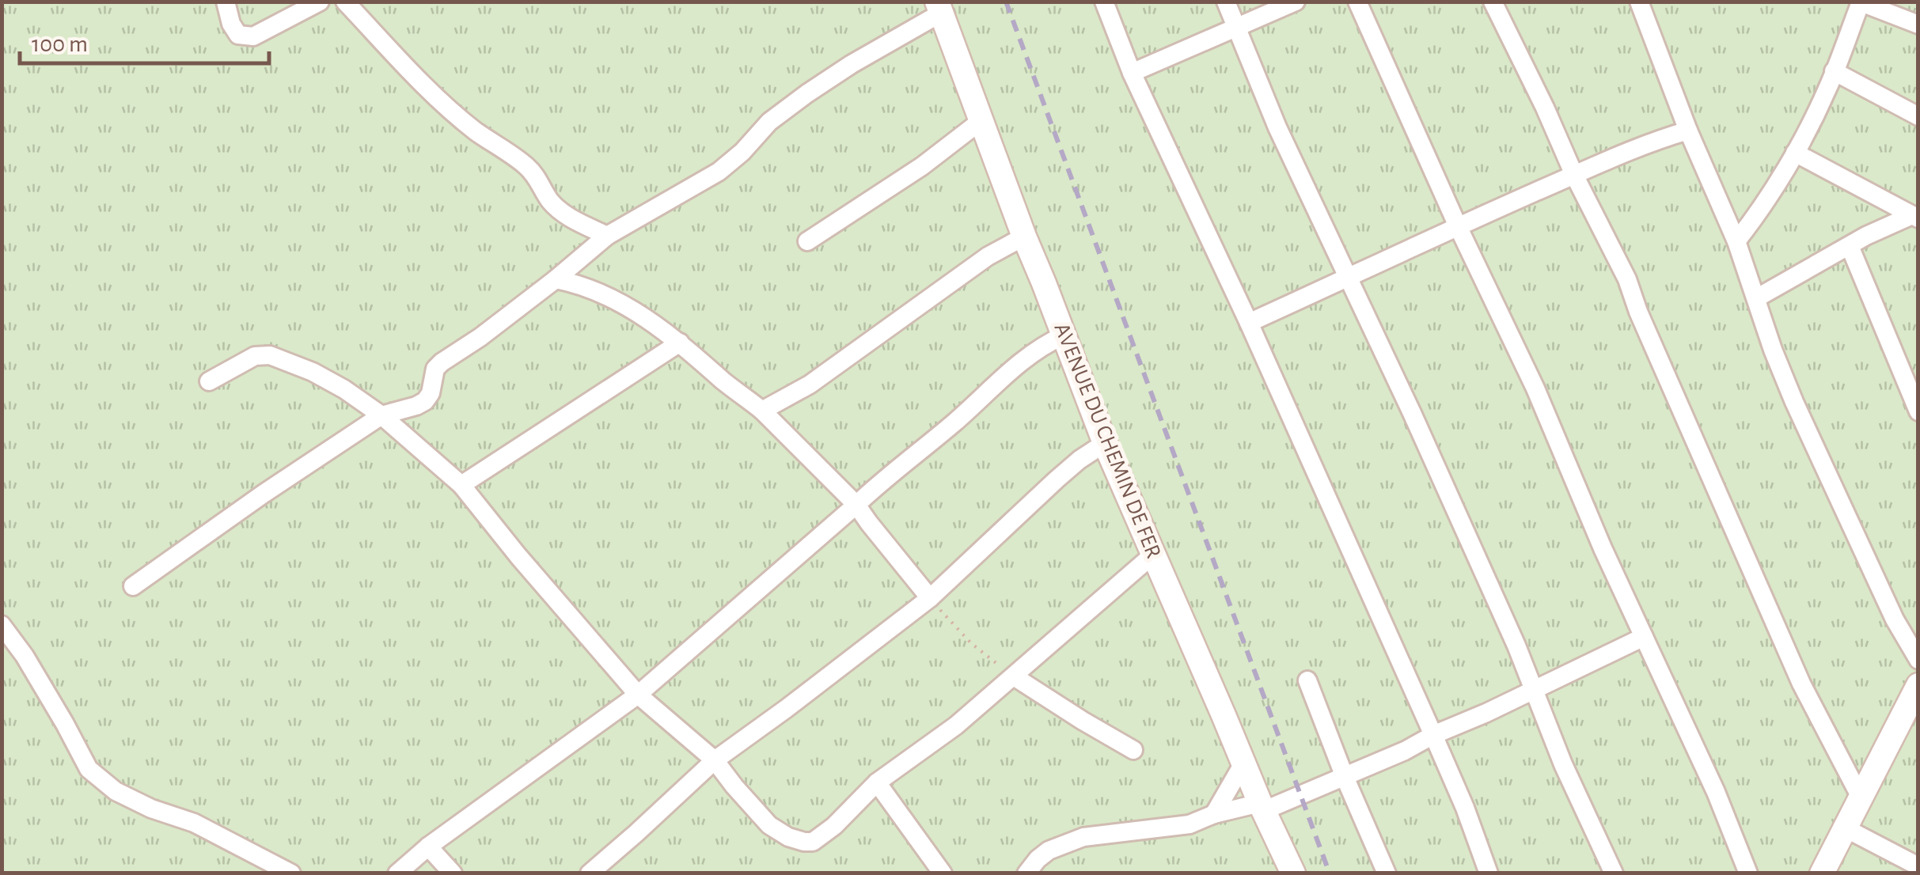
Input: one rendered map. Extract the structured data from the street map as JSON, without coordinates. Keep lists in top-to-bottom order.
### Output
{
  "streets": {
    "street": ["AVENUE DU CHEMIN DE FER"]
  },
  "scale_bar": "100 m"
}
